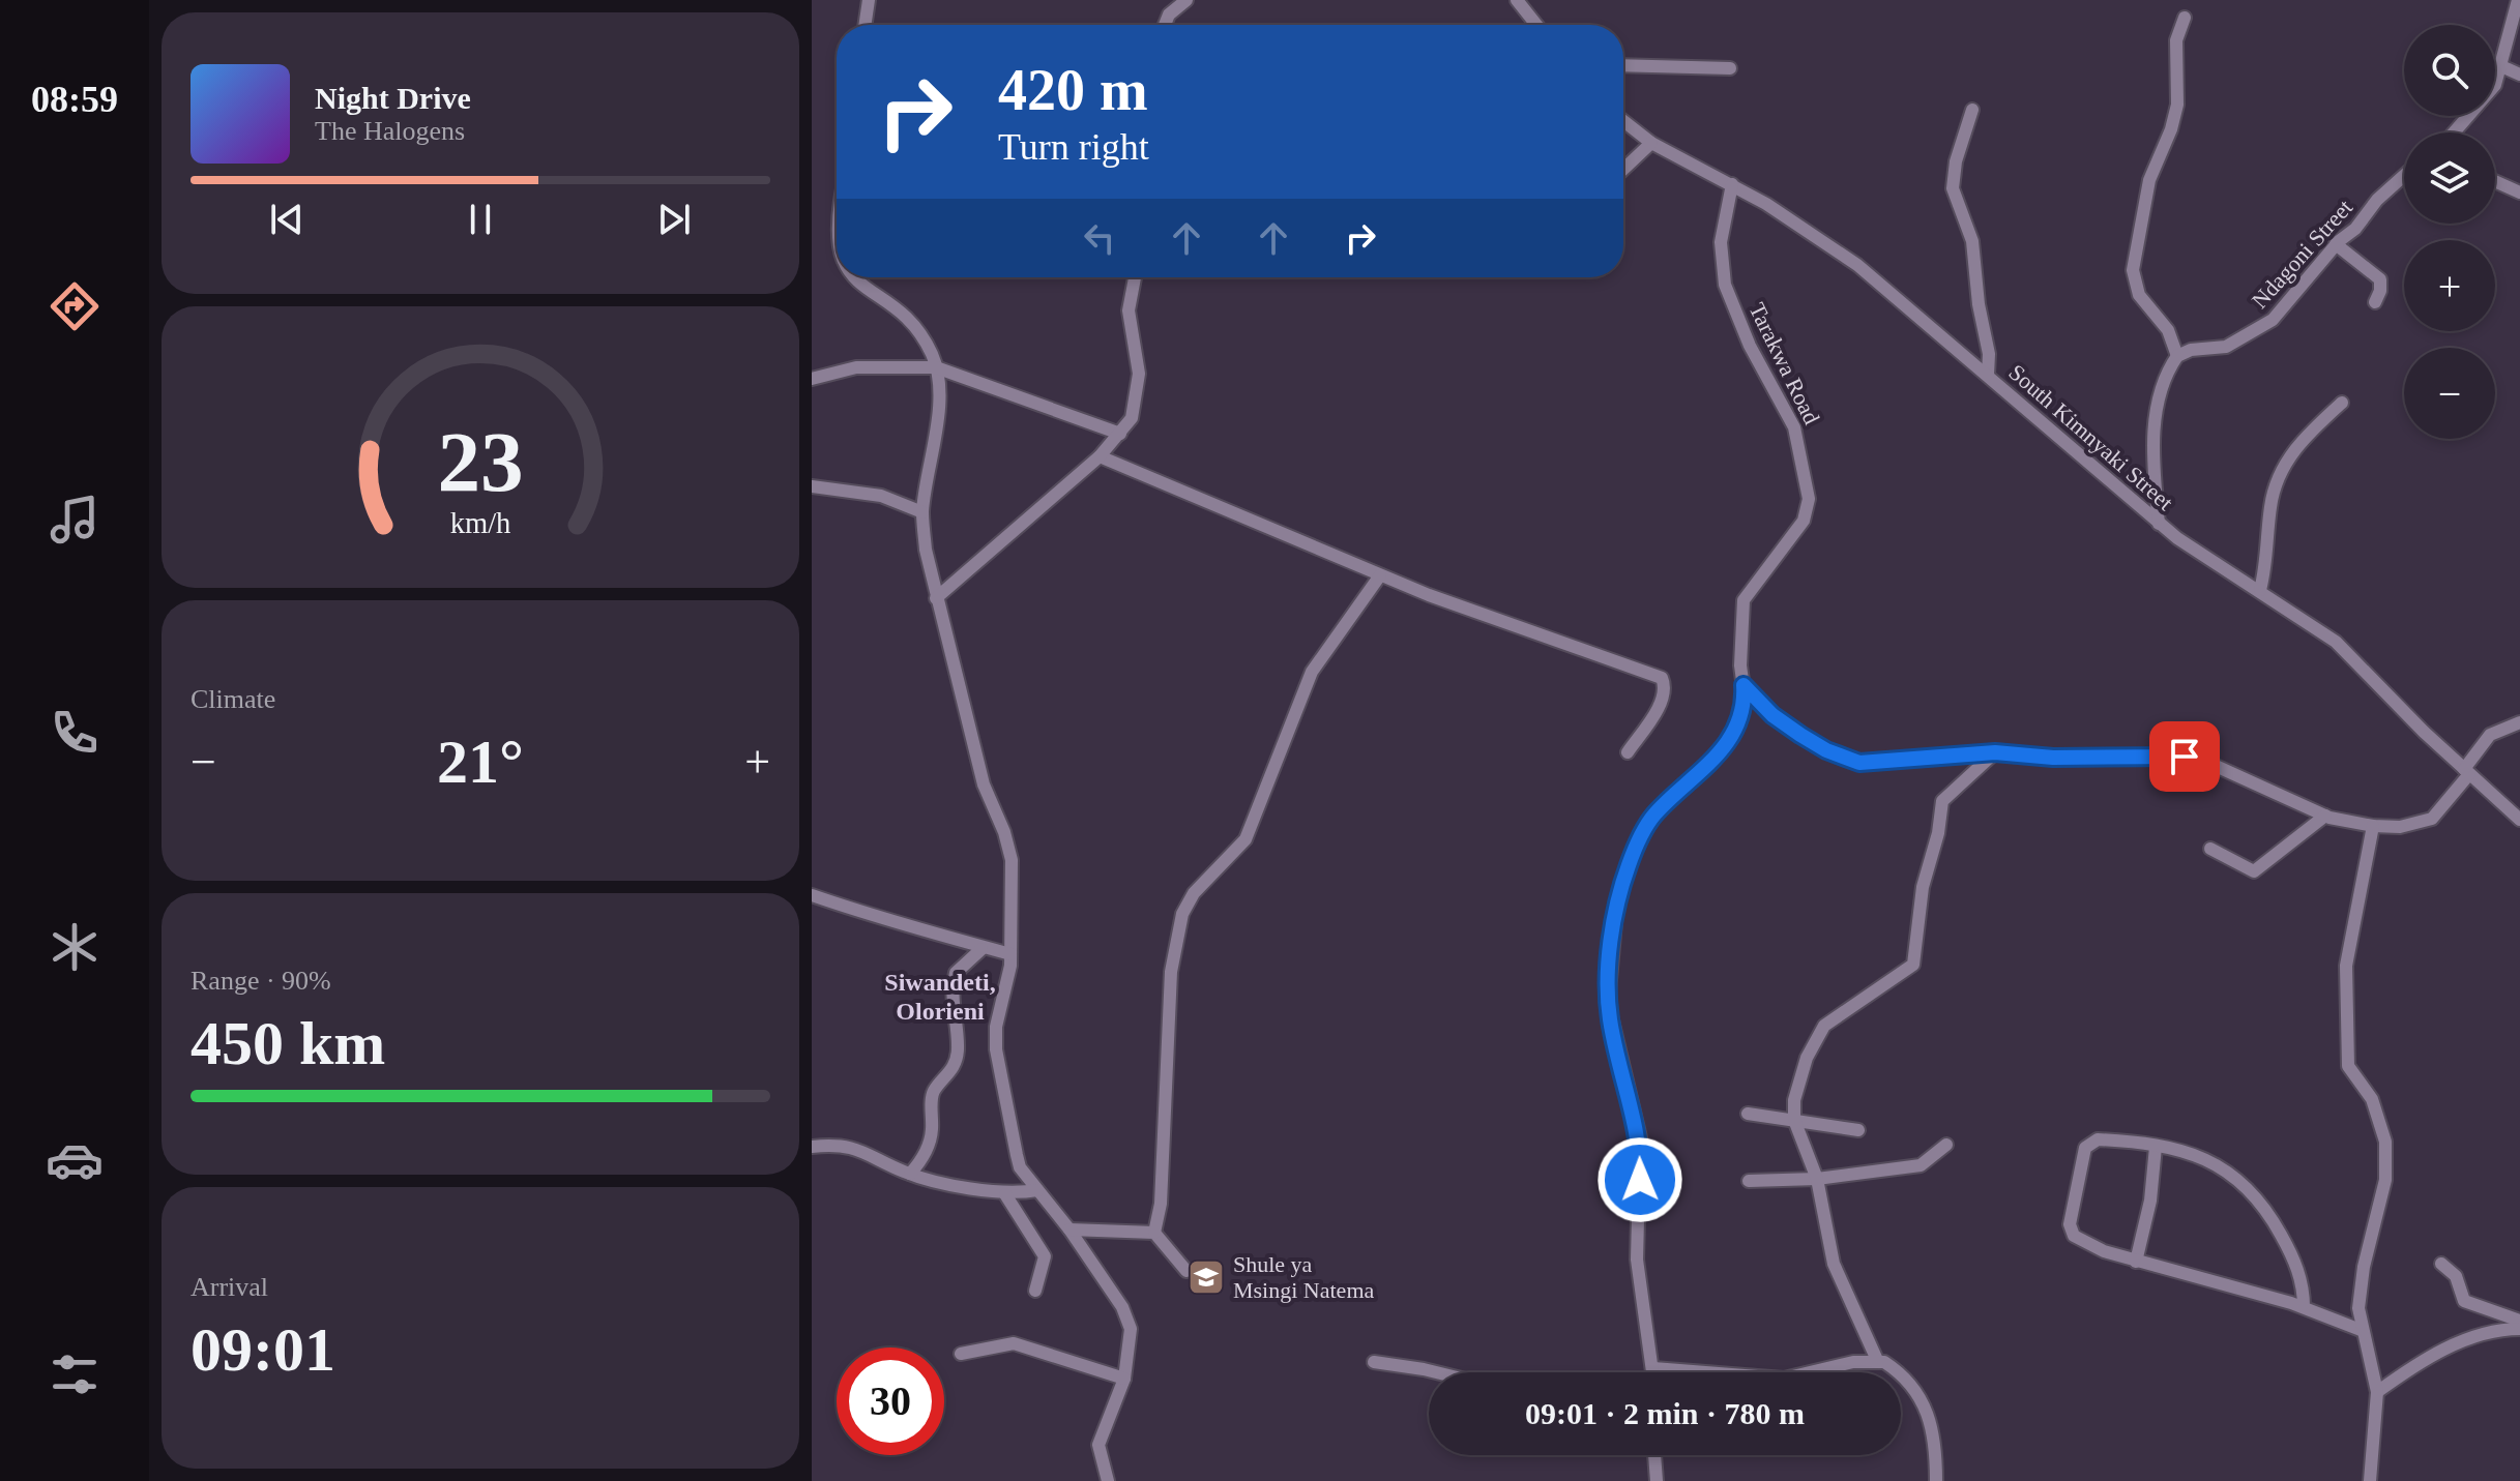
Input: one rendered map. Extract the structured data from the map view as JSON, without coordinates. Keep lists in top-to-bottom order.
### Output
{
  "streets": {
    "street": ["Ndagoni Street", "Tarakwa Road", "South Kimnyaki Street"]
  },
  "crossings": [
    ["Tarakwa Road", "South Kimnyaki Street"]
  ],
  "districts": ["Siwandeti, Olorieni"],
  "places": {
    "school or university": ["Shule ya Msingi Natema"]
  },
  "page": {
    "tabs": "08:59",
    "map_buttons": ["+", "−"],
    "turn": ["420 m", "Turn right"],
    "song": ["Night Drive", "The Halogens"],
    "tile": [
      "Climate",
      ["Range · 90%", "450 km"],
      ["Arrival", "09:01"]
    ],
    "heat": ["−", "21°", "+"],
    "limit": "30",
    "trip": "09:01 · 2 min · 780 m",
    "gauge": ["23", "km/h"]
  }
}
